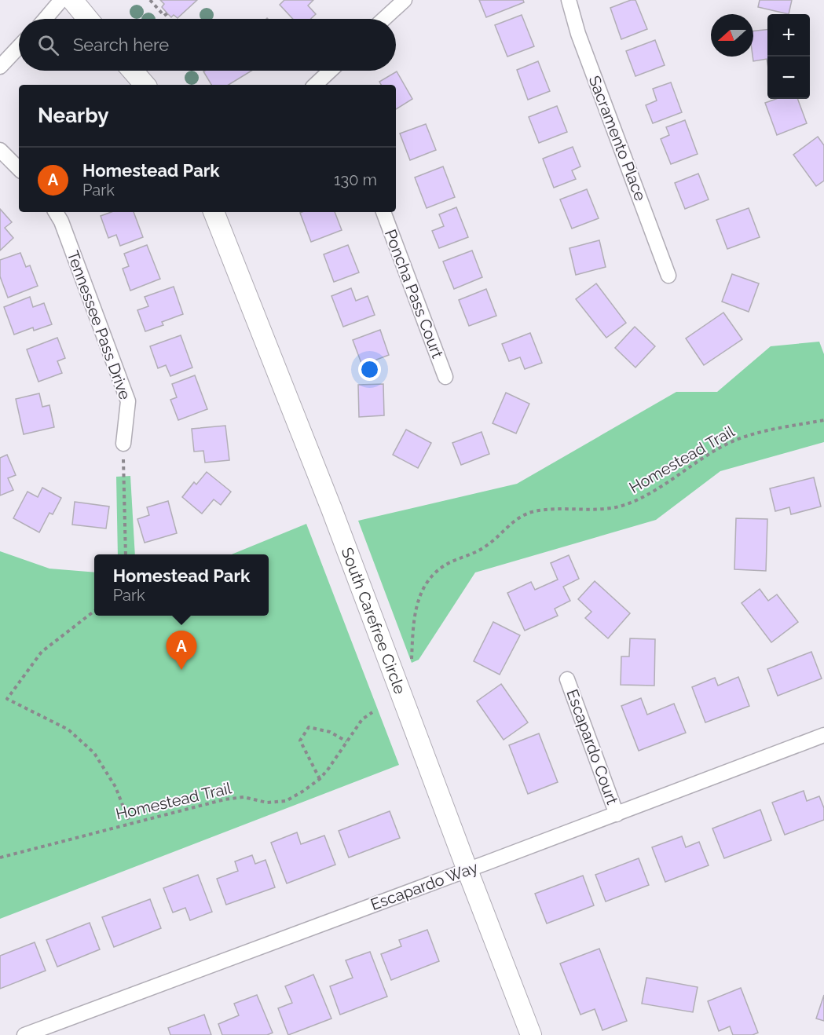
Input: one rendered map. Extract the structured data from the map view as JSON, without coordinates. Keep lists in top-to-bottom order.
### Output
{
  "streets": {
    "main road": ["South Carefree Circle"],
    "street": [
      "Sacramento Place",
      "Poncha Pass Court",
      "Tennessee Pass Drive",
      "Escapardo Court",
      "Escapardo Way"
    ],
    "path": ["Homestead Trail"]
  },
  "crossings": [
    ["South Carefree Circle", "Escapardo Way"],
    ["Escapardo Court", "Escapardo Way"]
  ],
  "north": "left",
  "page": {
    "map_buttons": ["+", "−"],
    "search": "Search here",
    "heading": "Nearby",
    "list": [
      {
        "mark": "A",
        "name": "Homestead Park",
        "note": "Park",
        "value": "130 m"
      }
    ],
    "popup": ["Homestead Park", "Park"],
    "pins": "A"
  }
}
